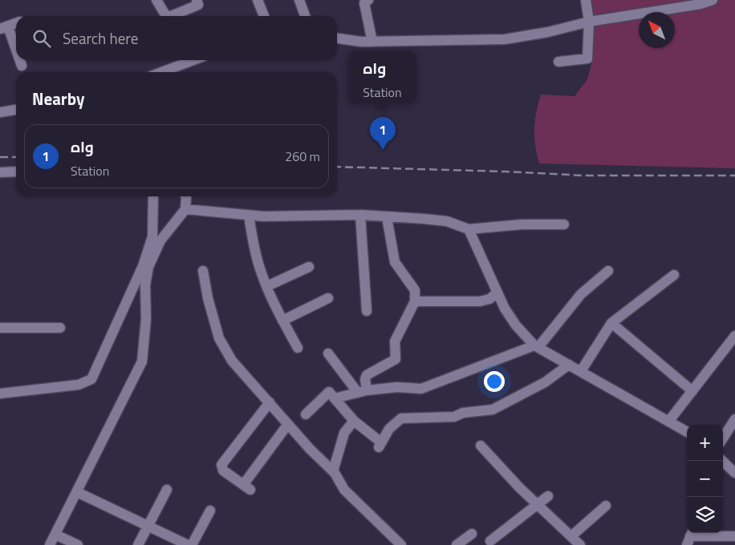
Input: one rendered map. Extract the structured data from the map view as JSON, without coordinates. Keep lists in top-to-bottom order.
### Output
{
  "north": "top left",
  "page": {
    "search": "Search here",
    "popup": ["واہ", "Station"],
    "heading": "Nearby",
    "pins": "1",
    "list": [
      {
        "mark": "1",
        "name": "واہ",
        "note": "Station",
        "value": "260 m"
      }
    ],
    "map_buttons": ["+", "−"]
  }
}
